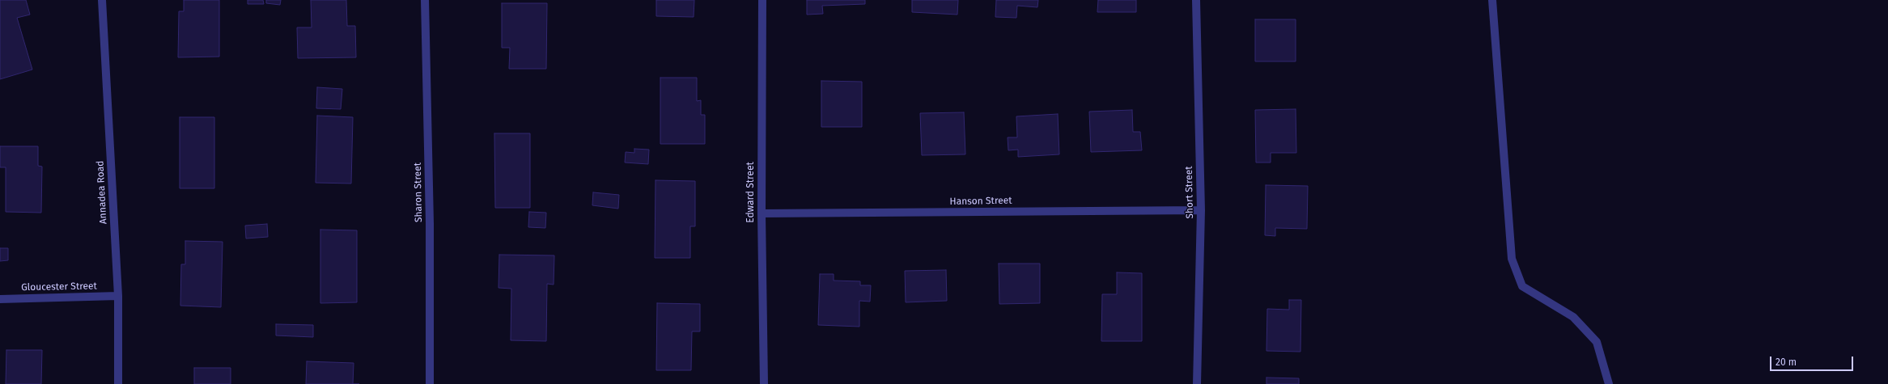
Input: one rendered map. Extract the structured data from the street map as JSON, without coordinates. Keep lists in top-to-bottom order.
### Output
{
  "streets": {
    "street": [
      "Annadea Road",
      "Sharon Street",
      "Edward Street",
      "Short Street",
      "Hanson Street",
      "Gloucester Street"
    ]
  },
  "crossings": [
    ["Annadea Road", "Gloucester Street"],
    ["Edward Street", "Hanson Street"],
    ["Short Street", "Hanson Street"]
  ],
  "scale_bar": "20 m"
}
